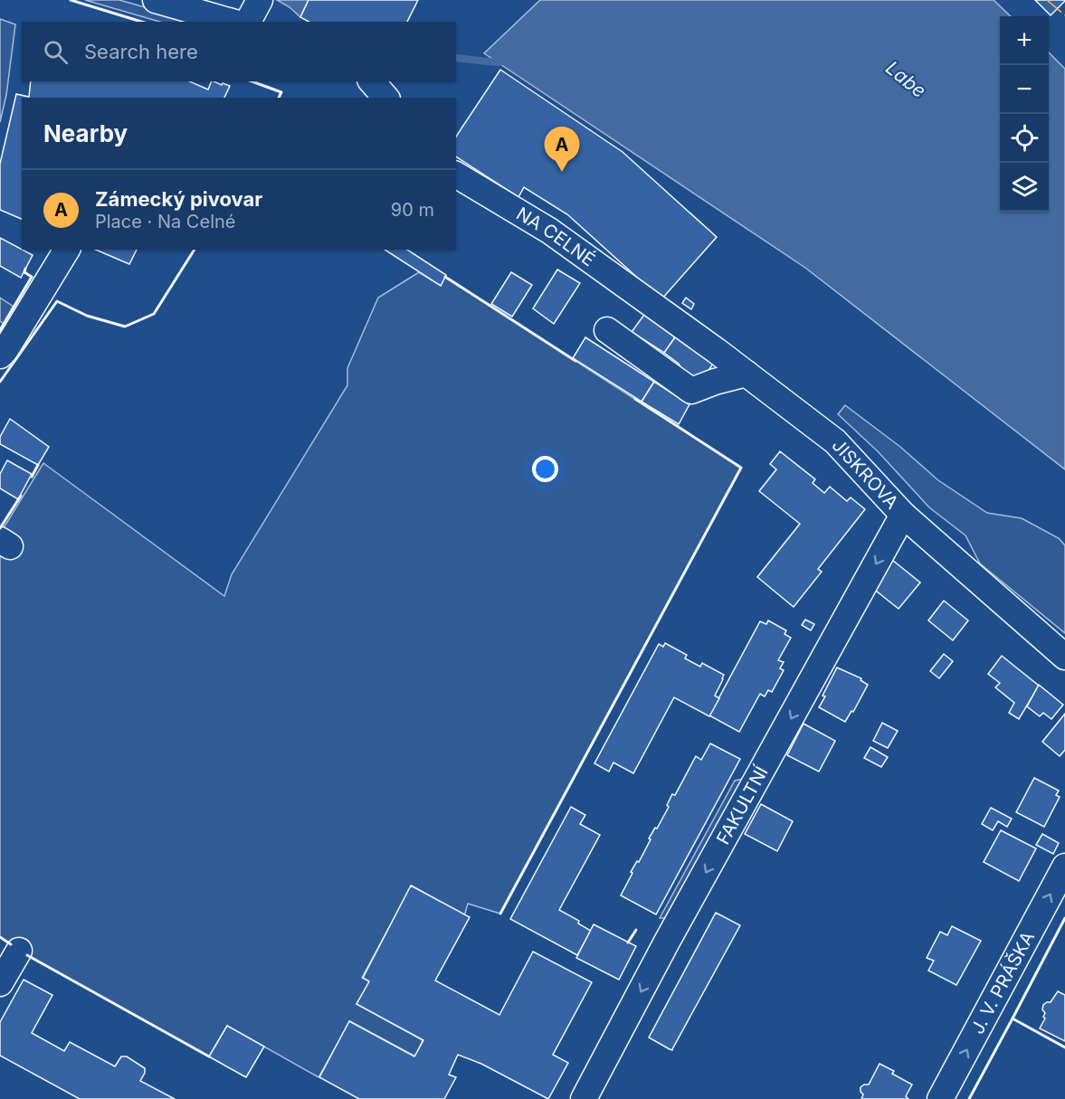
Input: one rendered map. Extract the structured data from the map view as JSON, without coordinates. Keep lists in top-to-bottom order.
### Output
{
  "streets": {
    "street": [
      "NA CELNÉ",
      "JISKROVA",
      "FAKULTNÍ",
      "J. V. PRÁŠKA"
    ]
  },
  "crossings": [
    ["NA CELNÉ", "JISKROVA"],
    ["JISKROVA", "FAKULTNÍ"]
  ],
  "one_way": ["FAKULTNÍ", "J. V. PRÁŠKA"],
  "water": ["Labe"],
  "page": {
    "map_buttons": ["+", "−"],
    "search": "Search here",
    "heading": "Nearby",
    "pins": "A",
    "list": [
      {
        "mark": "A",
        "name": "Zámecký pivovar",
        "note": "Place · Na Celné",
        "value": "90 m"
      }
    ]
  }
}
